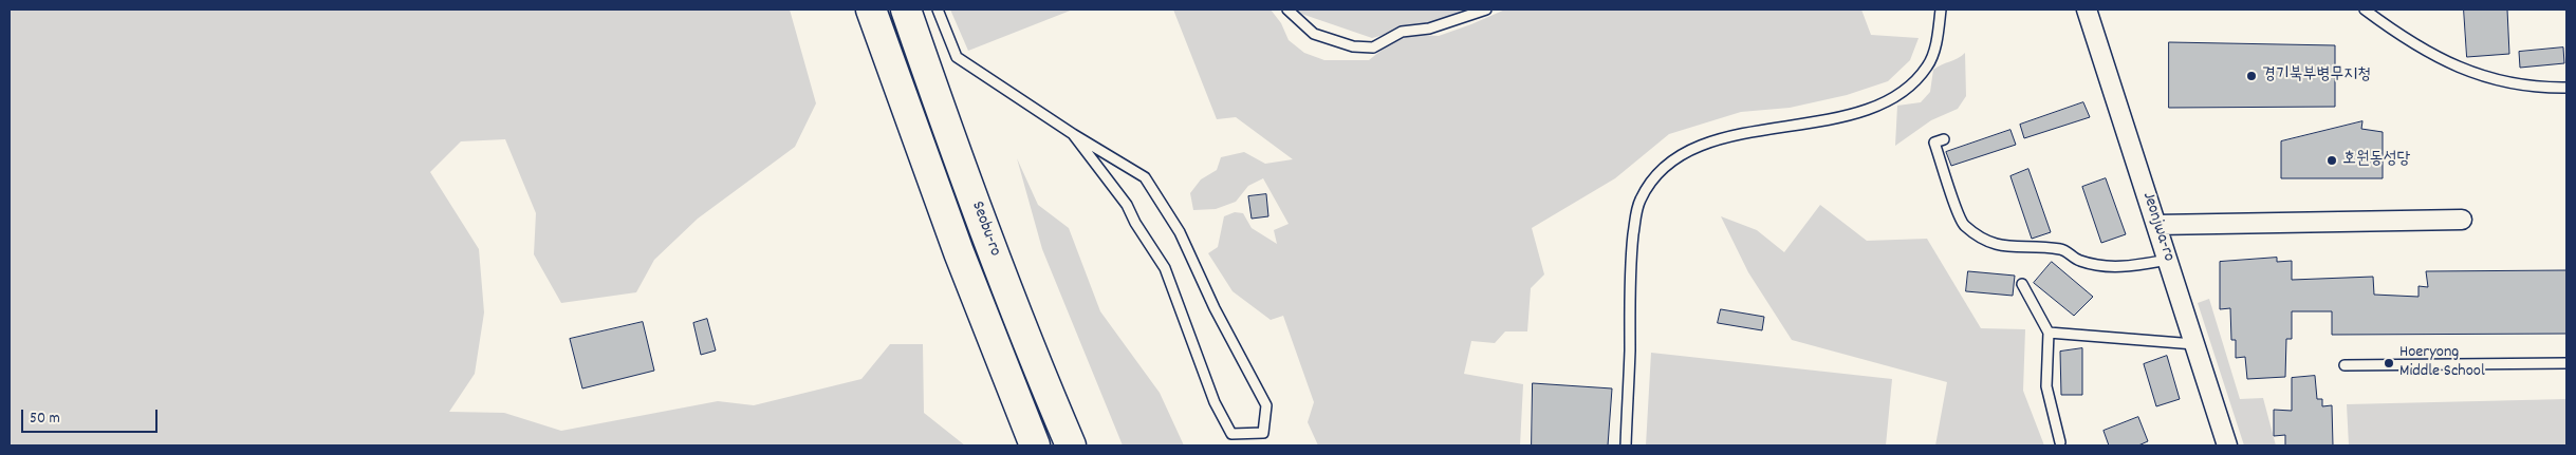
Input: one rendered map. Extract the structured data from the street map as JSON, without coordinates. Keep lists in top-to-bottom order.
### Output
{
  "streets": {
    "highway": ["Seobu-ro"],
    "street": ["Jeonjwa-ro"]
  },
  "places": ["경기북부병무지청", "호원동성당", "Hoeryong Middle School"],
  "scale_bar": "50 m"
}
